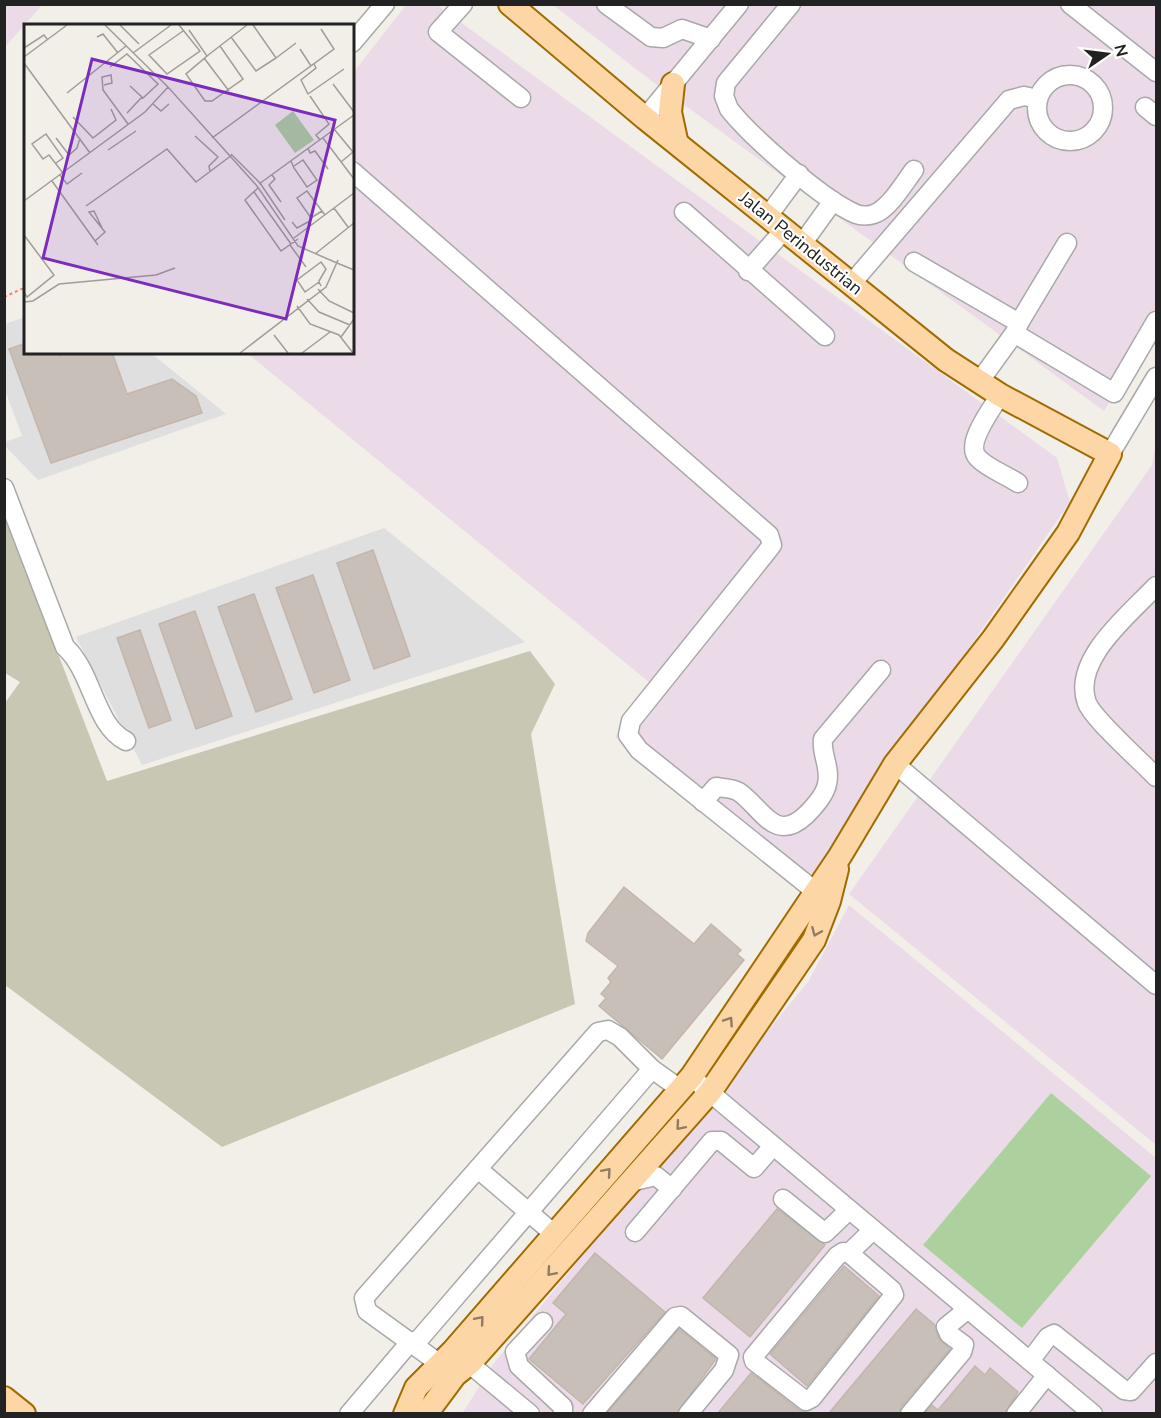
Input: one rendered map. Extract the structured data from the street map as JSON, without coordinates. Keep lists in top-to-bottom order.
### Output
{
  "streets": {
    "main road": ["Jalan Perindustrian"]
  },
  "north": "right"
}
